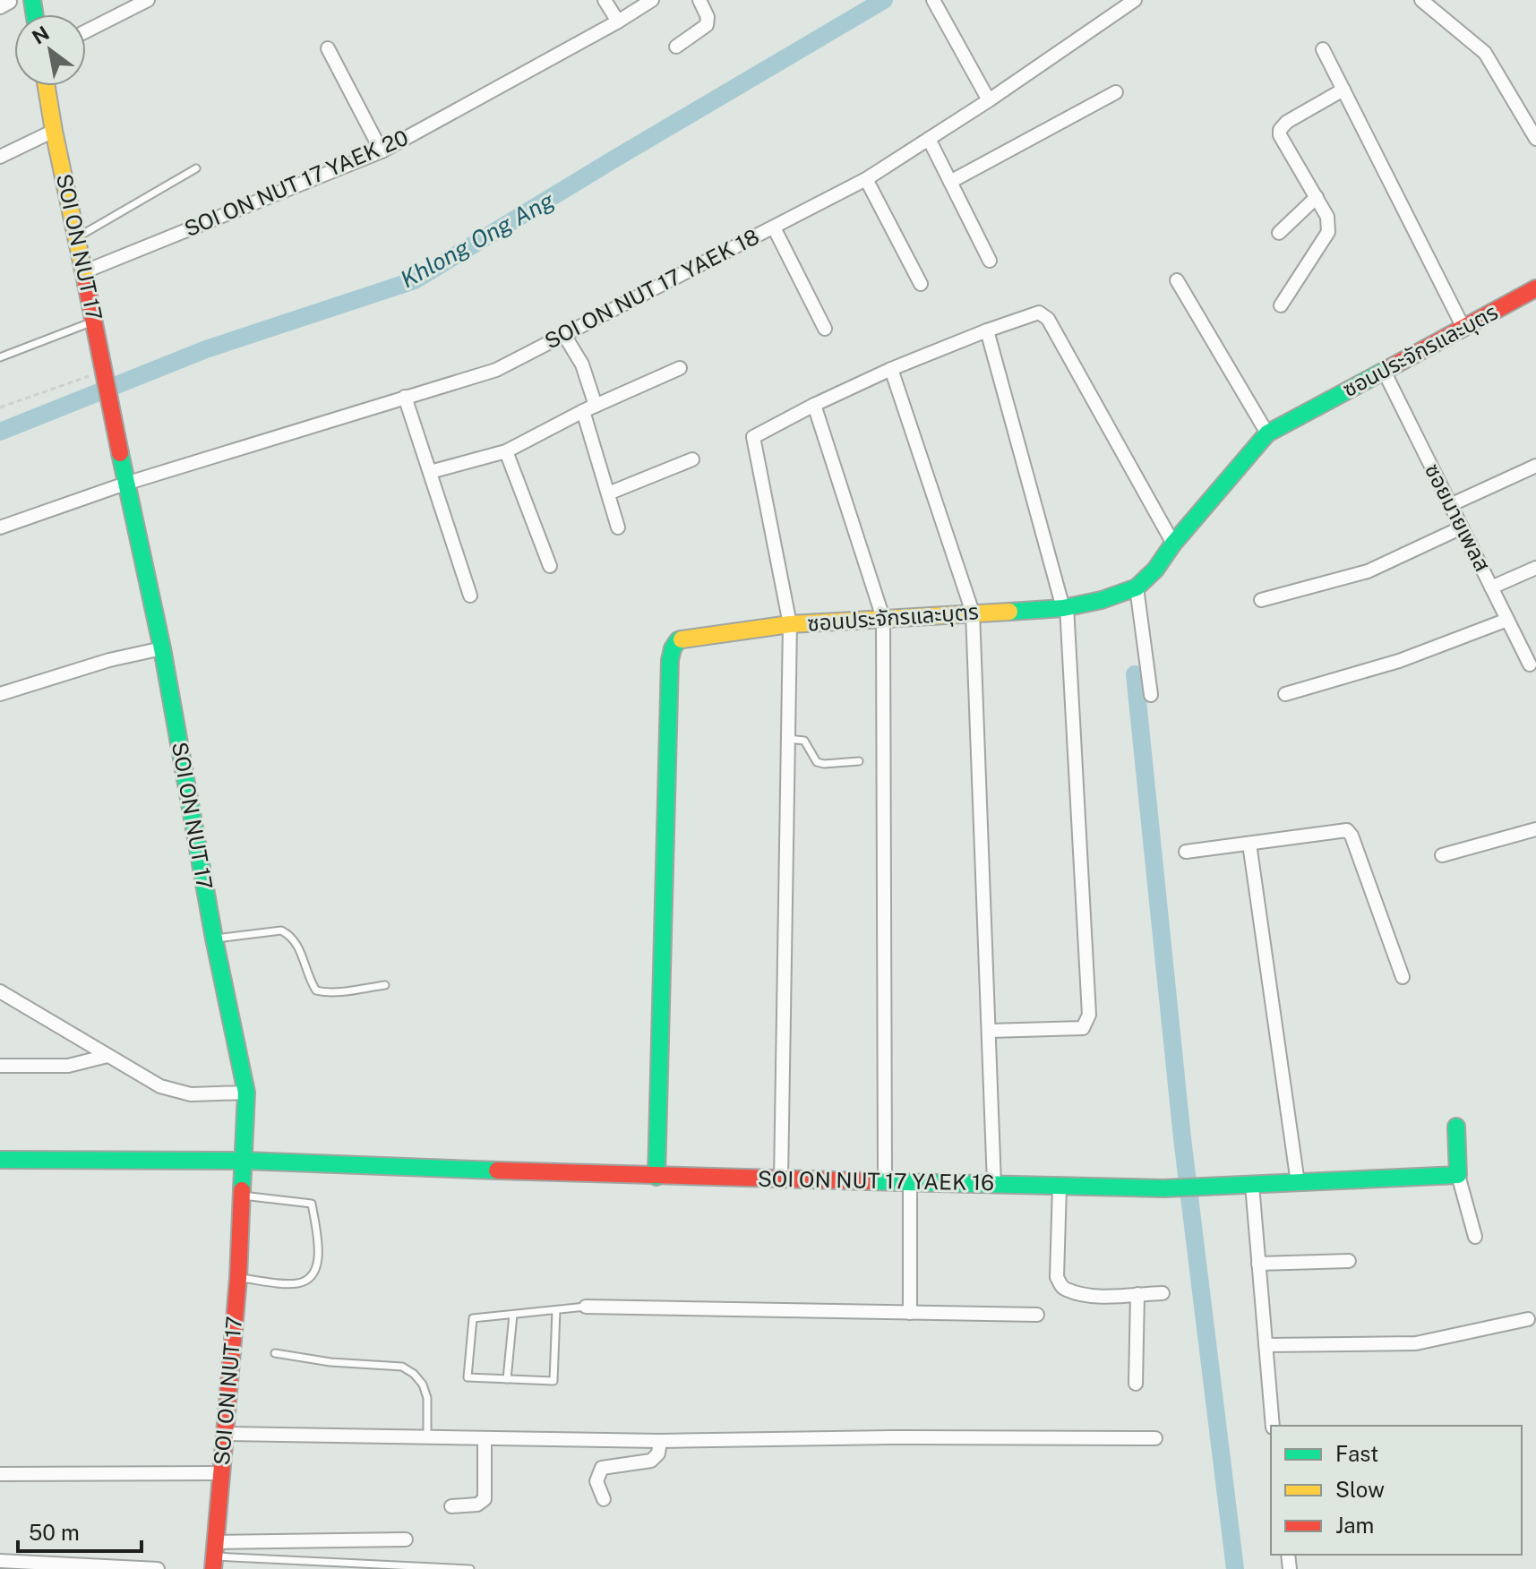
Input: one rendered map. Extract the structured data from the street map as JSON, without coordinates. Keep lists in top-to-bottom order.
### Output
{
  "streets": {
    "street": [
      "SOI ON NUT 17 YAEK 20",
      "SOI ON NUT 17",
      "SOI ON NUT 17 YAEK 18",
      "ซอนประจักรและบุตร",
      "ซอยมายเพลส",
      "SOI ON NUT 17 YAEK 16"
    ]
  },
  "crossings": [
    ["SOI ON NUT 17 YAEK 20", "SOI ON NUT 17"],
    ["SOI ON NUT 17", "SOI ON NUT 17 YAEK 18"],
    ["SOI ON NUT 17", "SOI ON NUT 17 YAEK 16"],
    ["ซอนประจักรและบุตร", "ซอยมายเพลส"],
    ["ซอนประจักรและบุตร", "SOI ON NUT 17 YAEK 16"]
  ],
  "water": ["Khlong Ong Ang"],
  "legend": ["Fast", "Slow", "Jam"],
  "scale_bar": "50 m",
  "north": "top left"
}
